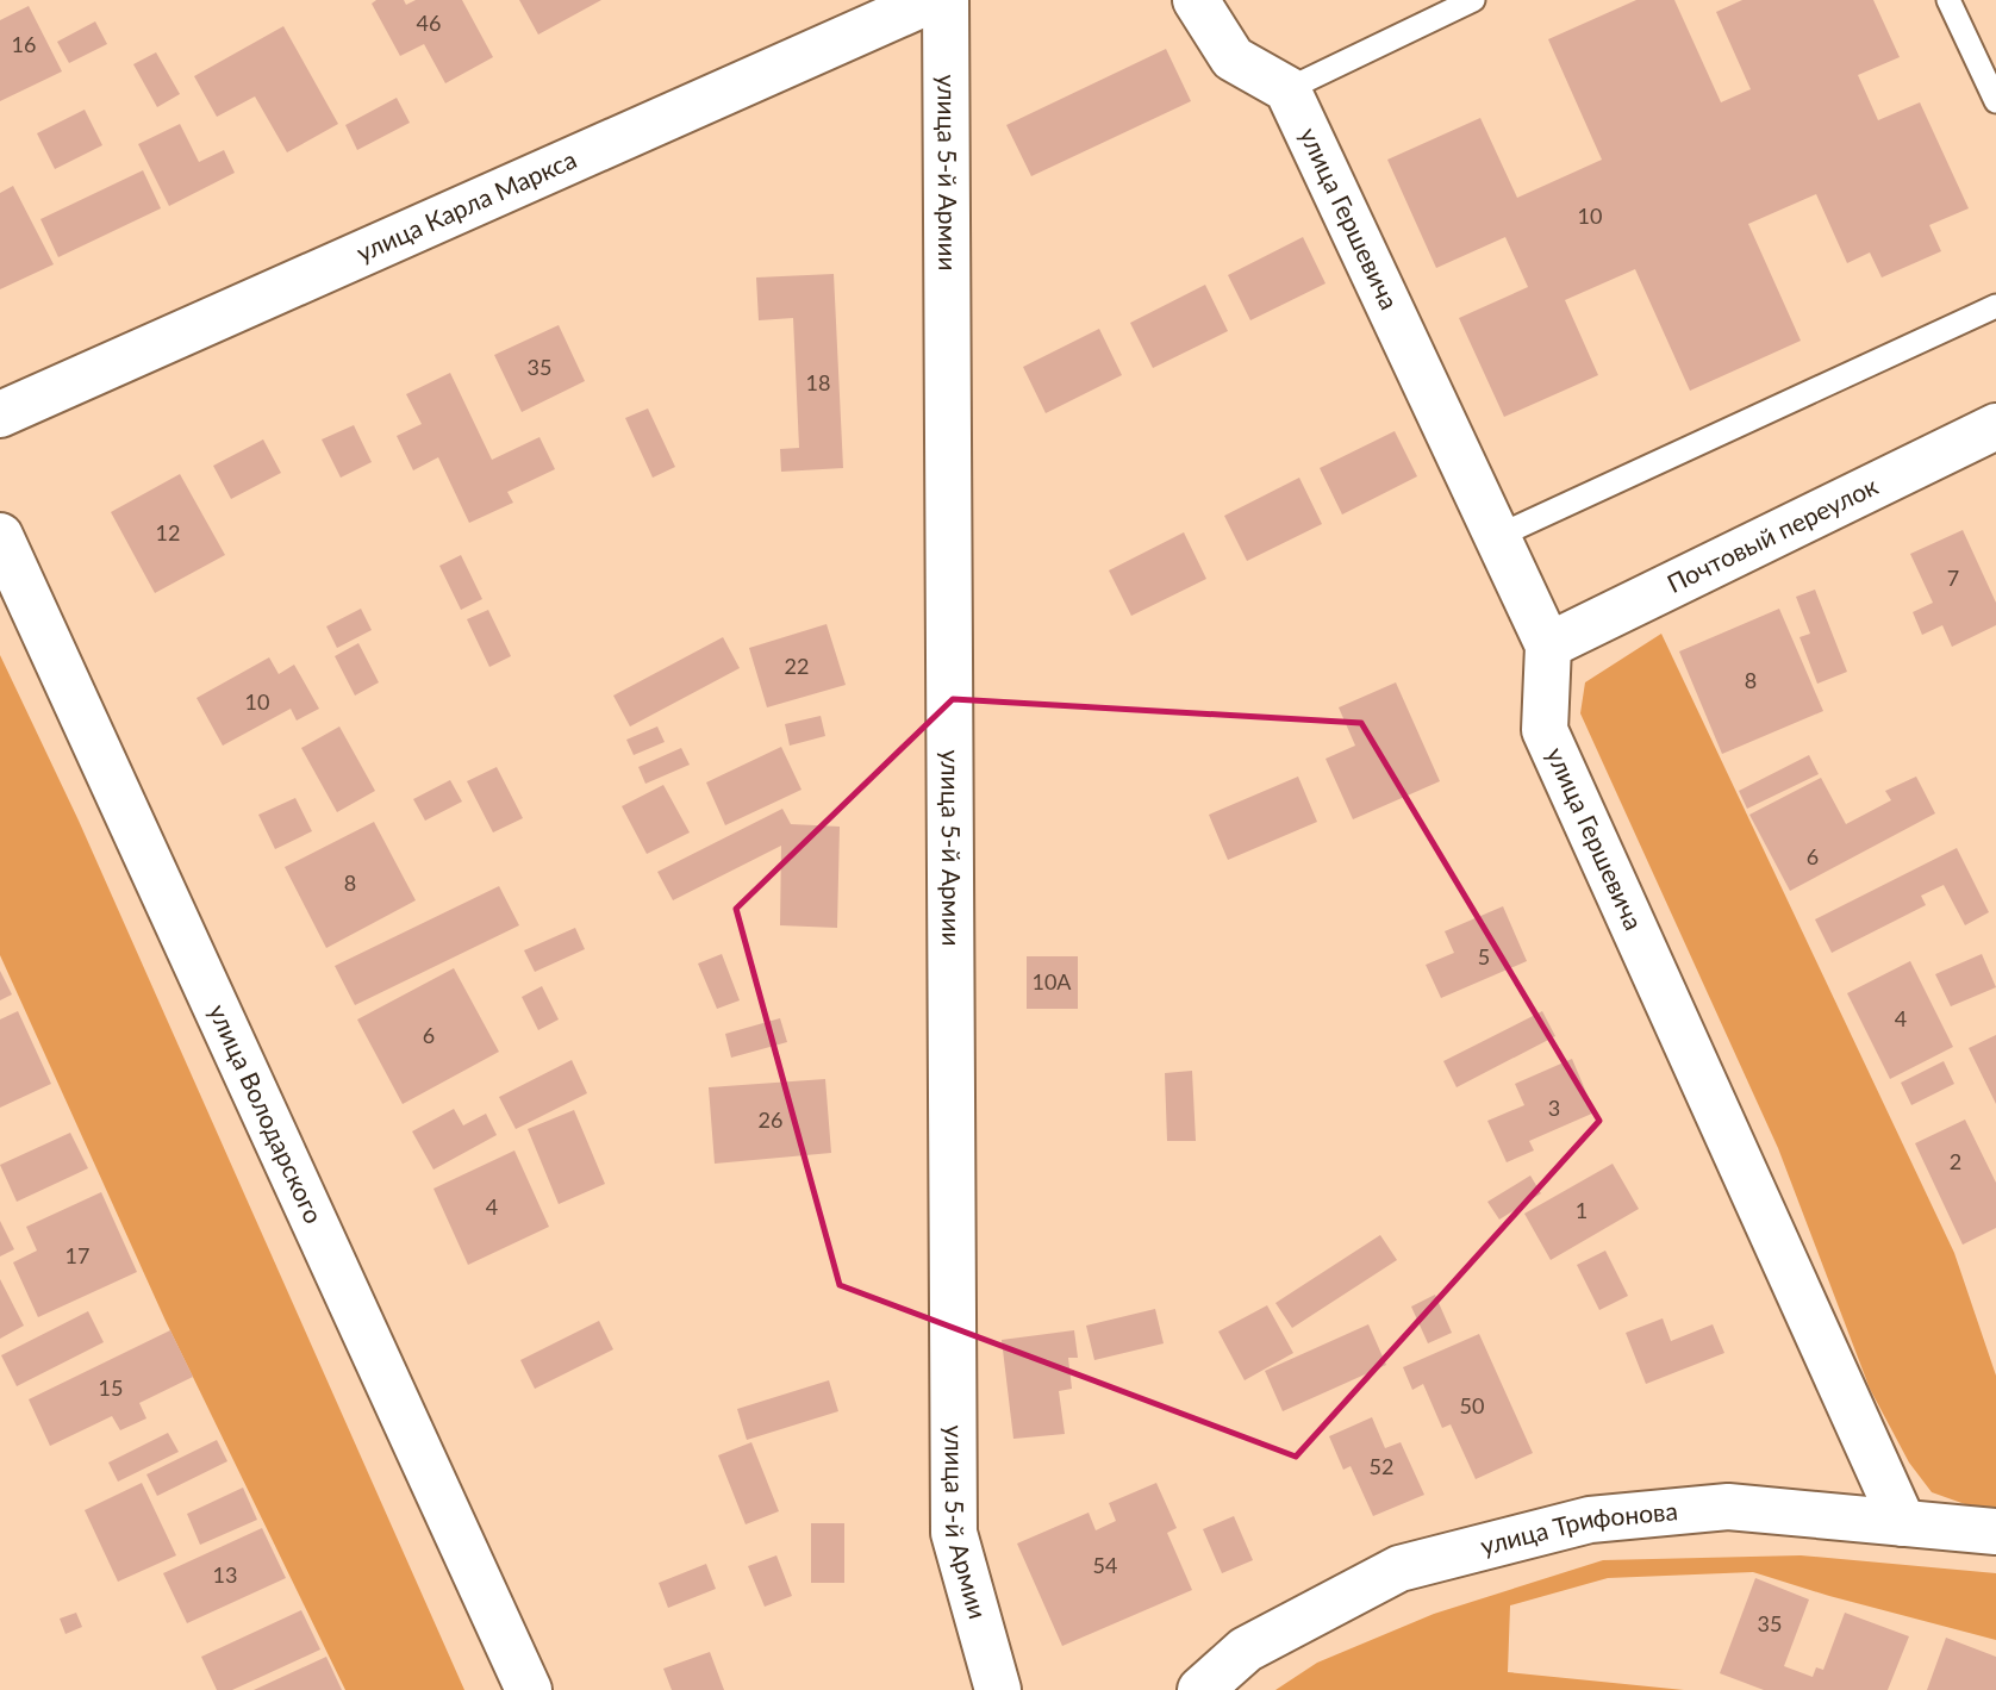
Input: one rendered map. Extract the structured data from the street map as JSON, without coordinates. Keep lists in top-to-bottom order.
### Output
{
  "streets": {
    "street": [
      "улица 5-й Армии",
      "улица Карла Маркса",
      "улица Гершевича",
      "Почтовый переулок",
      "улица Володарского",
      "улица Трифонова"
    ]
  },
  "crossings": [
    ["улица Гершевича", "Почтовый переулок"],
    ["улица Гершевича", "улица Трифонова"]
  ],
  "house_numbers": [
    "46",
    "16",
    "10",
    "35",
    "18",
    "12",
    "7",
    "22",
    "8",
    "10",
    "6",
    "8",
    "5",
    "10А",
    "4",
    "6",
    "3",
    "26",
    "2",
    "4",
    "1",
    "17",
    "15",
    "50",
    "52",
    "54",
    "13",
    "35"
  ]
}
